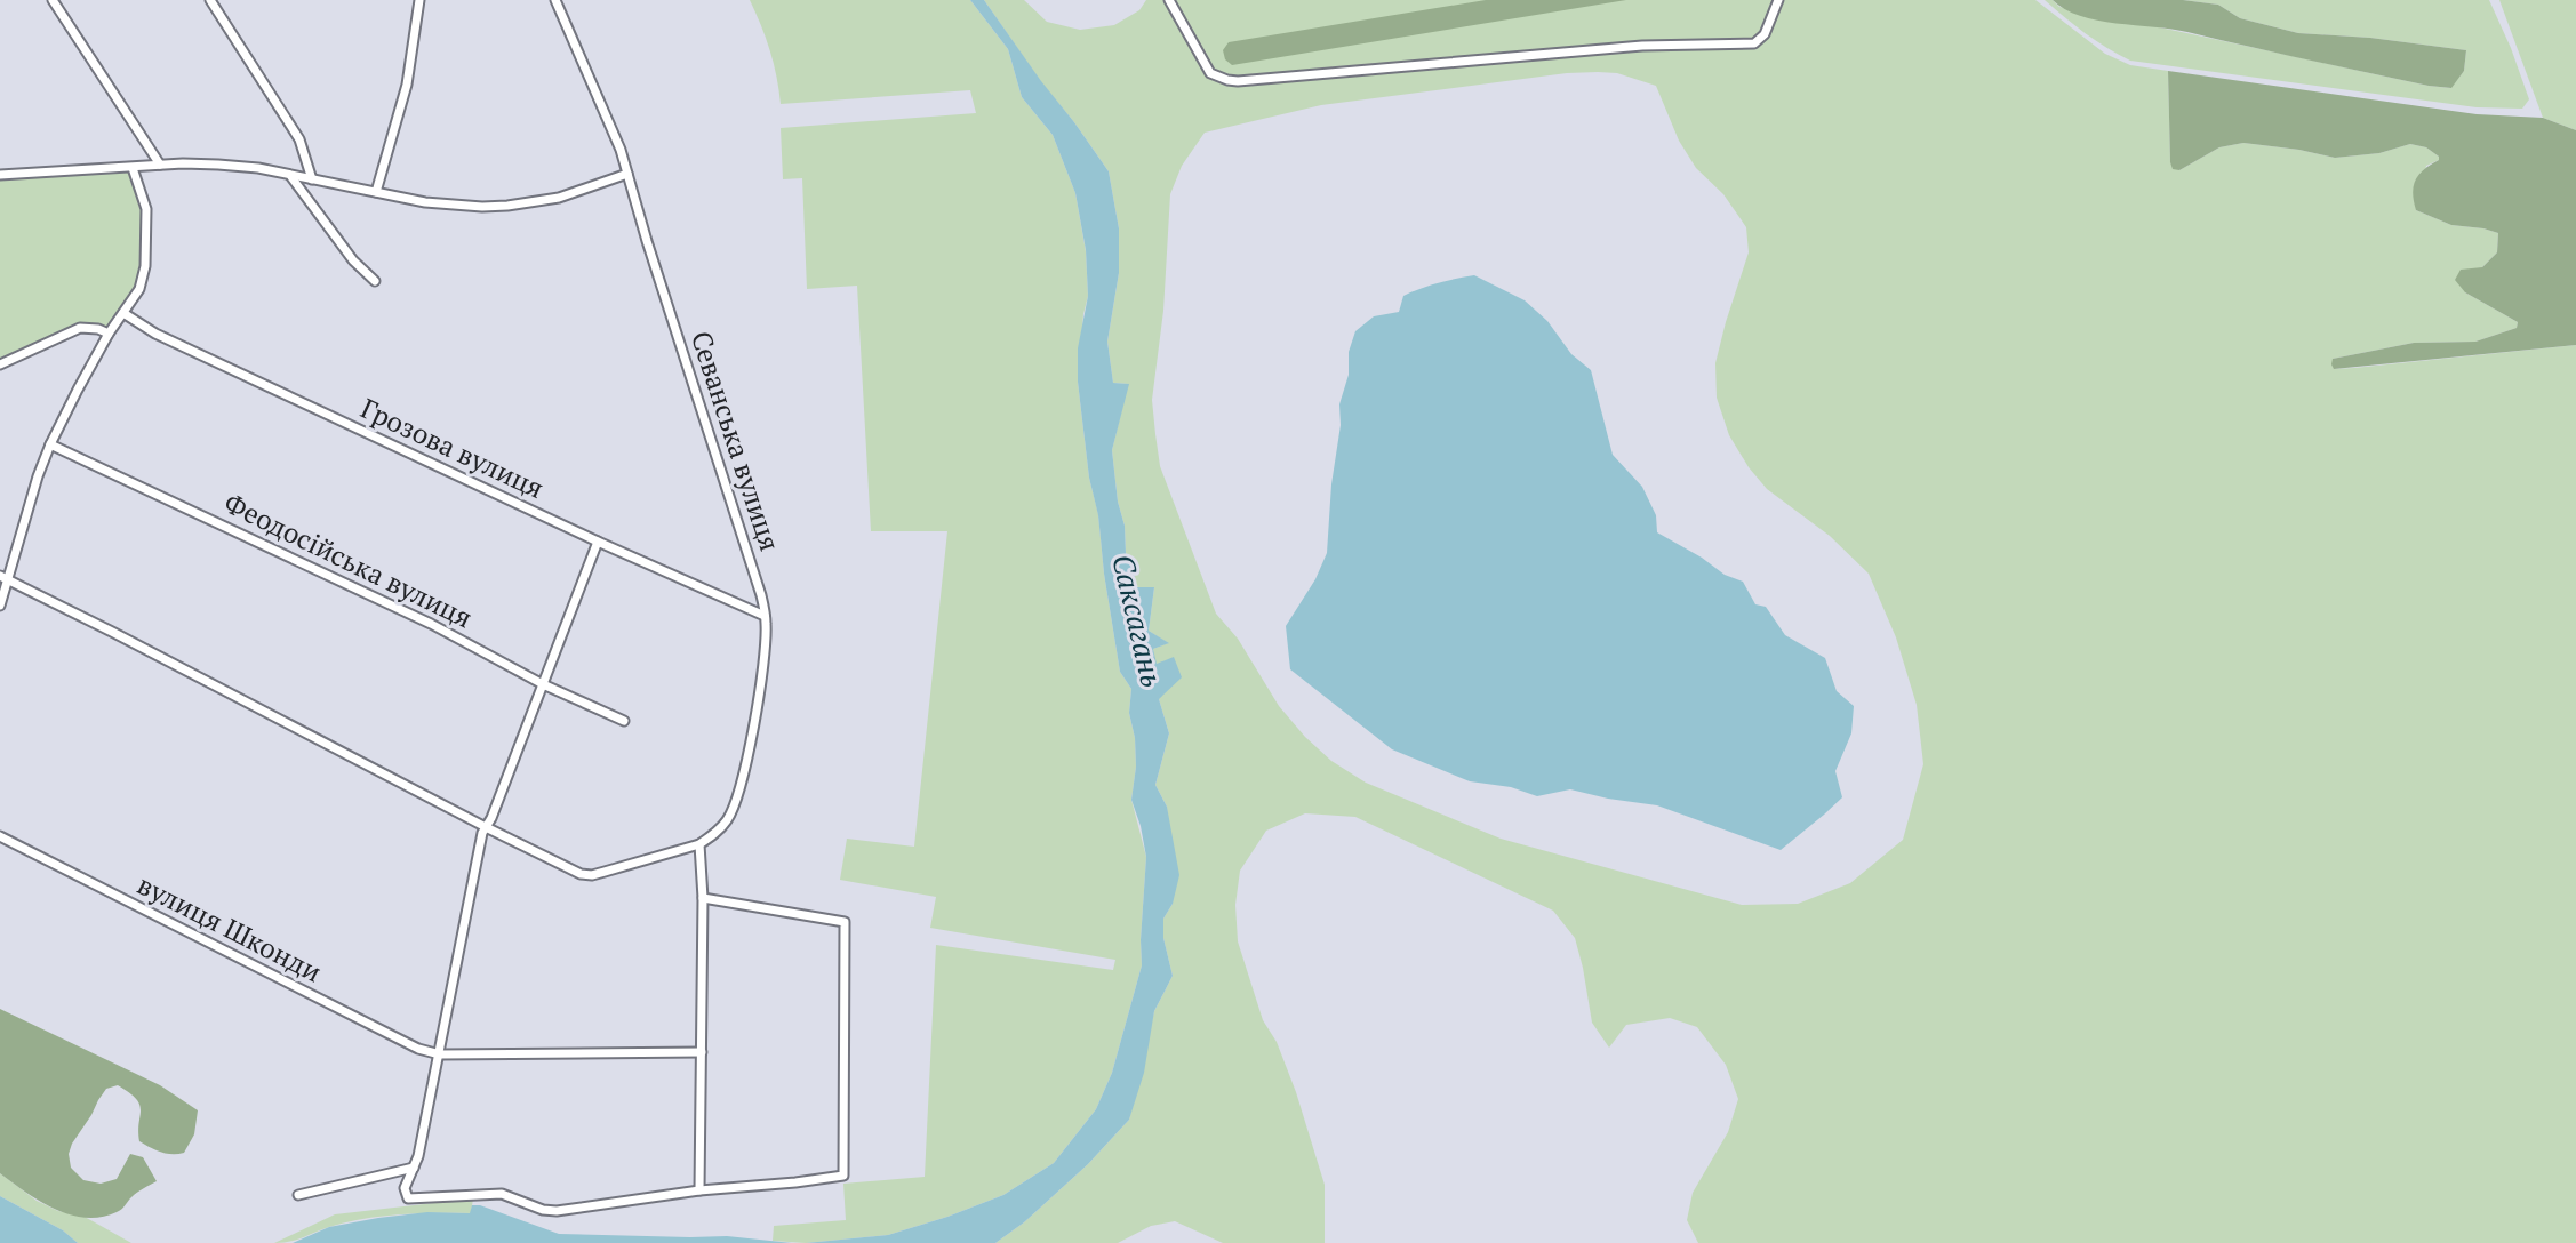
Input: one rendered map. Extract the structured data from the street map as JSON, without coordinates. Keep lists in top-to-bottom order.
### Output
{
  "streets": {
    "street": [
      "Севанська вулиця",
      "Грозова вулиця",
      "Феодосійська вулиця",
      "вулиця Шконди"
    ]
  },
  "crossings": [
    ["Севанська вулиця", "Грозова вулиця"]
  ],
  "water": ["Саксагань"]
}
